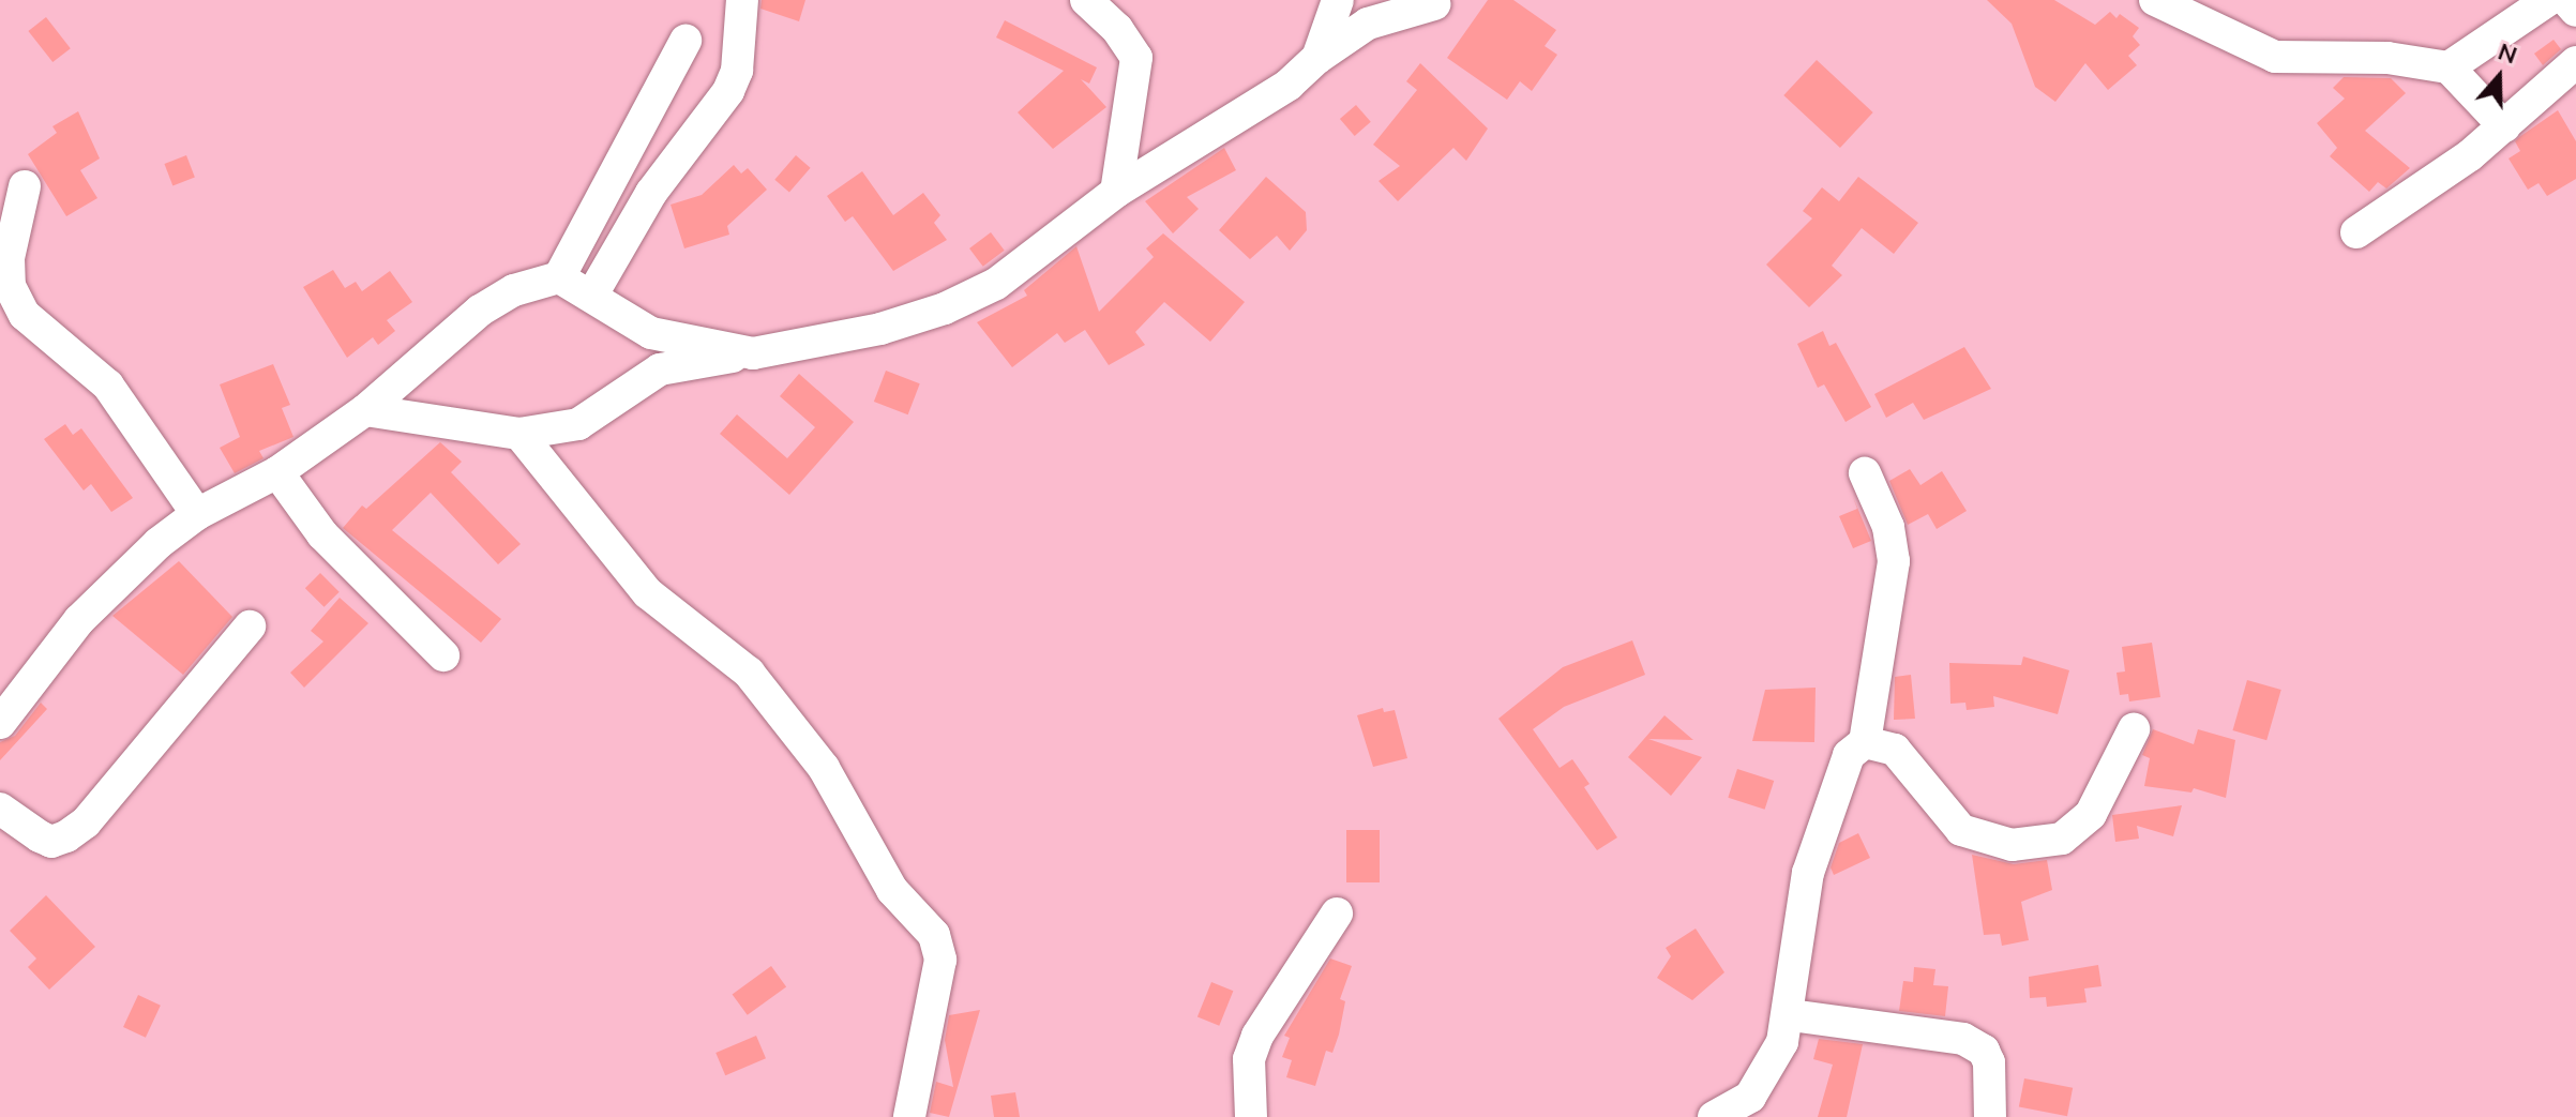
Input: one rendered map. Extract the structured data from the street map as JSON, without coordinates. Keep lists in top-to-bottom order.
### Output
{
  "north": "top"
}
